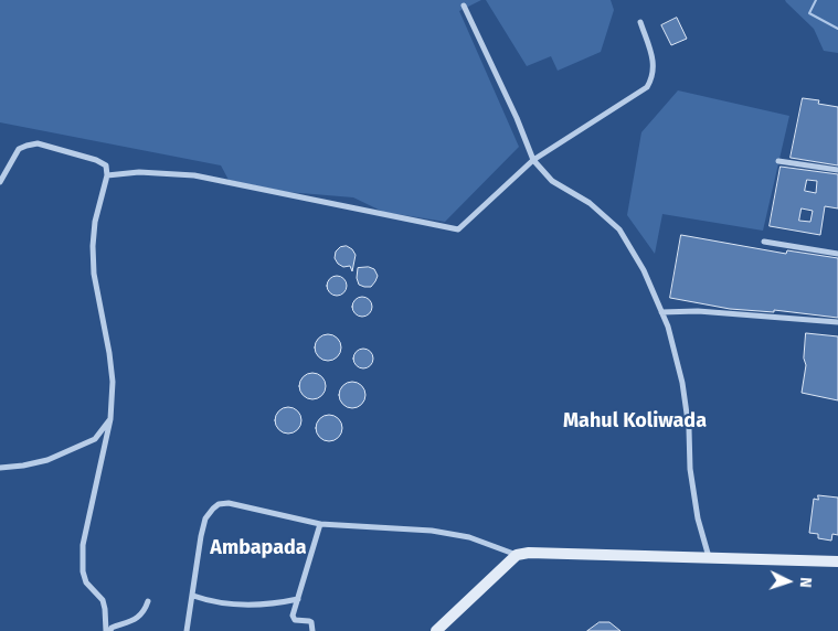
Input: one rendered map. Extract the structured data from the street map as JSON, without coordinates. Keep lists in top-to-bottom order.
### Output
{
  "districts": ["Mahul Koliwada", "Ambapada"],
  "north": "right"
}
